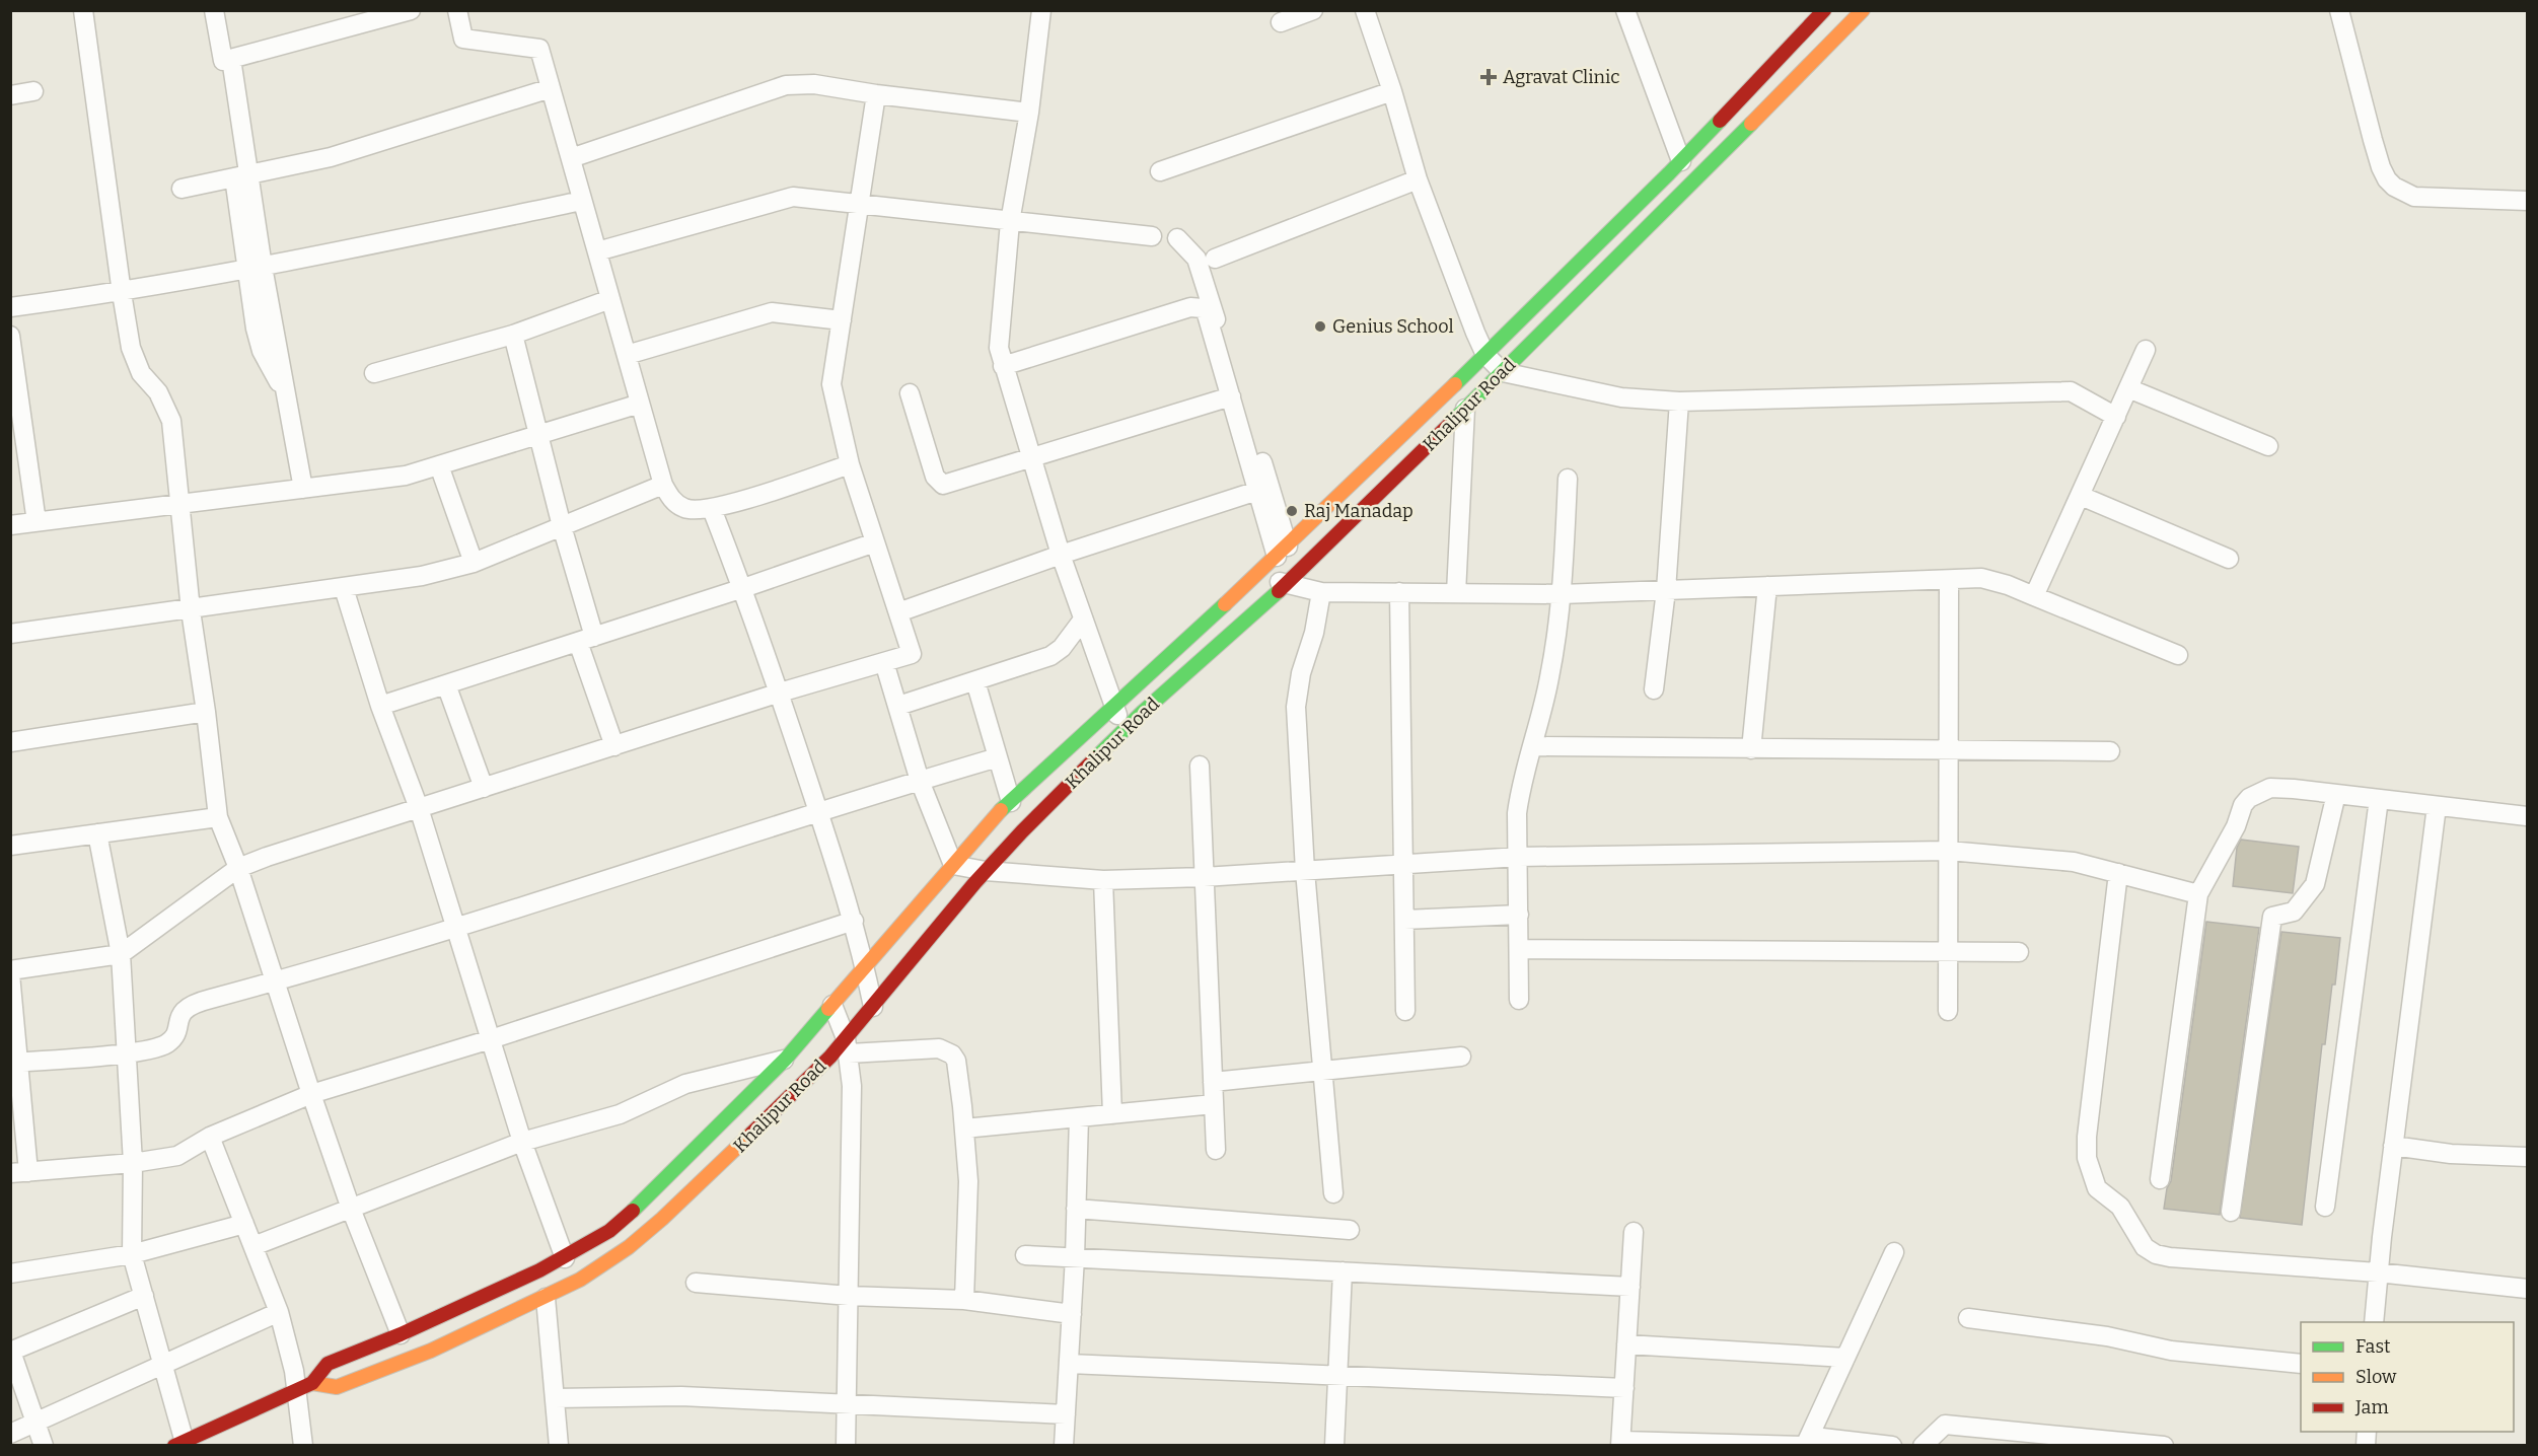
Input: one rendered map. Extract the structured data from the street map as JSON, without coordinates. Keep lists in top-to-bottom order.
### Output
{
  "streets": {
    "street": ["Khalipur Road"]
  },
  "places": {
    "health": ["Agravat Clinic"],
    "other": ["Genius School", "Raj Manadap"]
  },
  "legend": ["Fast", "Slow", "Jam"]
}
